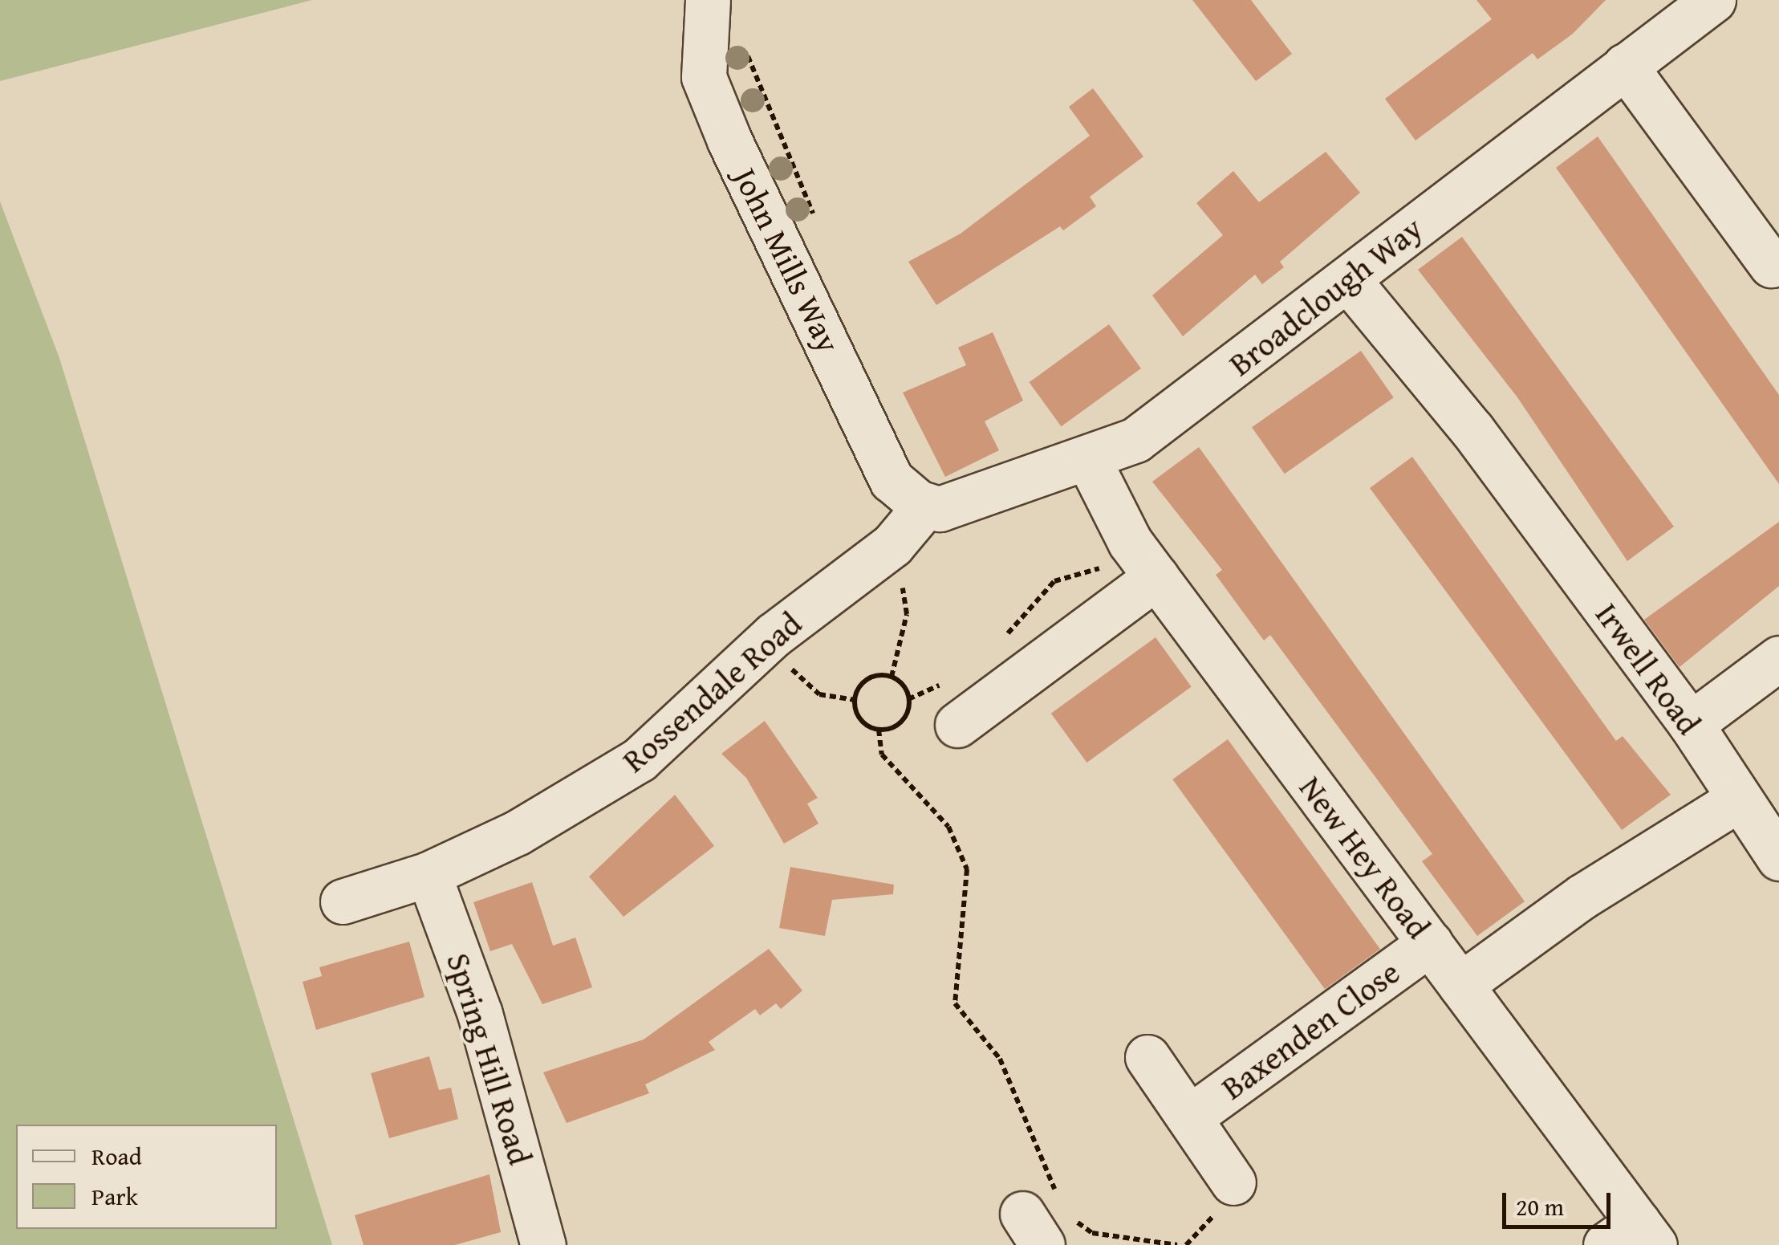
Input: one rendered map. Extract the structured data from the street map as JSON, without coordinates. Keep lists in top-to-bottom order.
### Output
{
  "streets": {
    "street": [
      "John Mills Way",
      "Broadclough Way",
      "Irwell Road",
      "Rossendale Road",
      "New Hey Road",
      "Baxenden Close",
      "Spring Hill Road"
    ]
  },
  "crossings": [
    ["John Mills Way", "Broadclough Way"],
    ["John Mills Way", "Rossendale Road"],
    ["Broadclough Way", "Irwell Road"],
    ["Broadclough Way", "Rossendale Road"],
    ["Broadclough Way", "New Hey Road"],
    ["Rossendale Road", "Spring Hill Road"],
    ["New Hey Road", "Baxenden Close"]
  ],
  "legend": ["Road", "Park"],
  "scale_bar": "20 m"
}
